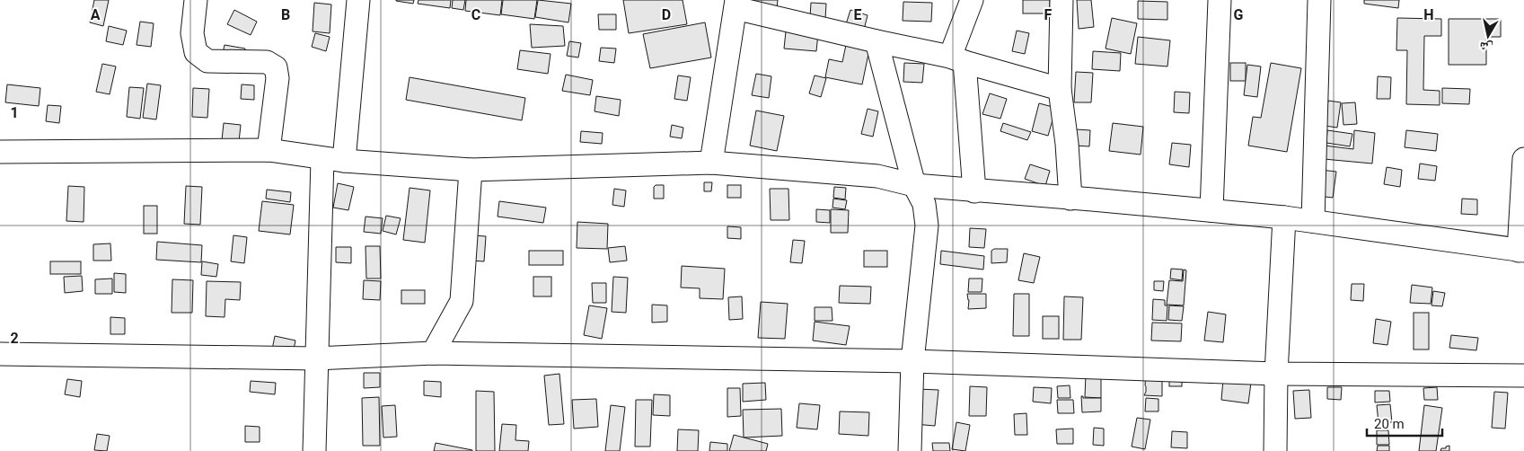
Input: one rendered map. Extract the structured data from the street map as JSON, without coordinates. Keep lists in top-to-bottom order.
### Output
{
  "scale_bar": "20 m",
  "north": "bottom",
  "grid": {
    "columns": [
      "A",
      "B",
      "C",
      "D",
      "E",
      "F",
      "G",
      "H"
    ],
    "rows": ["1", "2"]
  }
}
